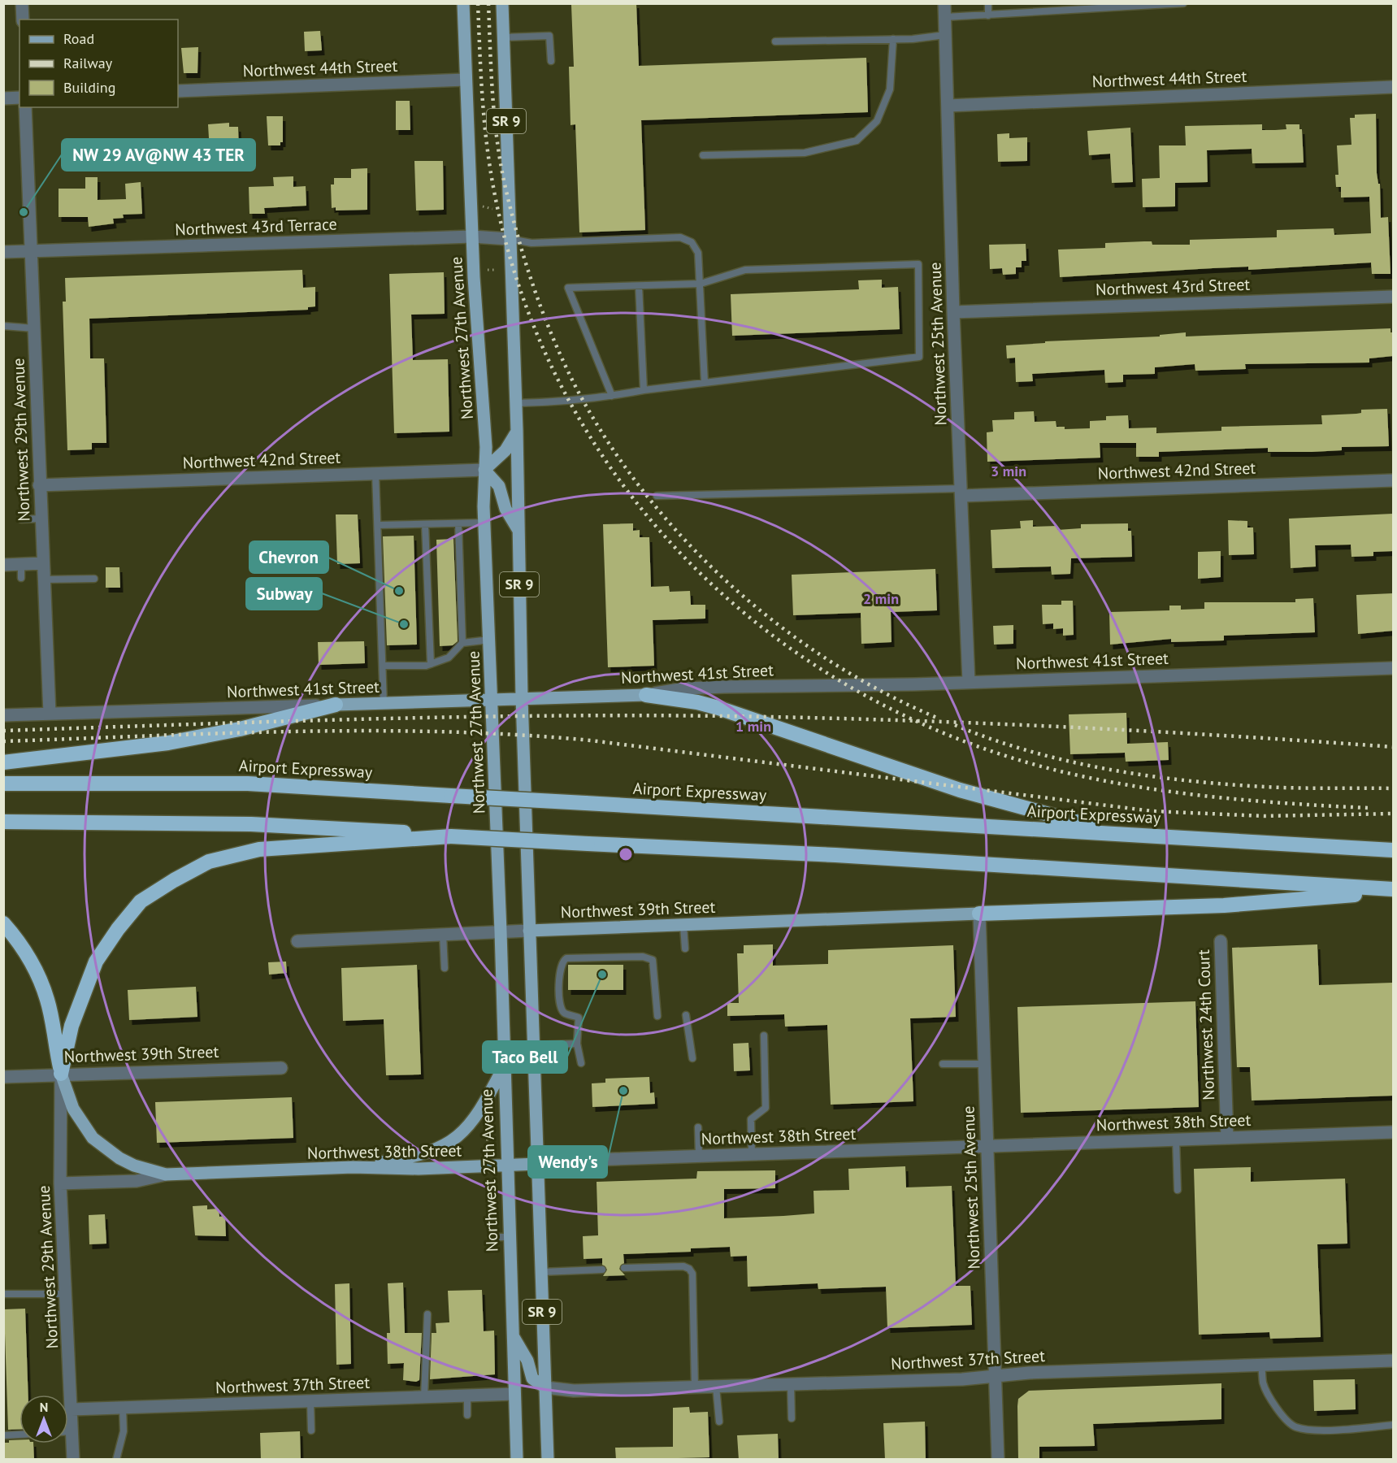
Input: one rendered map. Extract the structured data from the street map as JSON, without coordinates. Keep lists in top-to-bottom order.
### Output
{
  "streets": {
    "highway": ["Airport Expressway"],
    "main road": [
      "SR 9",
      "Northwest 27th Avenue",
      "Northwest 41st Street",
      "Northwest 39th Street",
      "Northwest 38th Street"
    ],
    "street": [
      "Northwest 44th Street",
      "Northwest 43rd Terrace",
      "Northwest 43rd Street",
      "Northwest 25th Avenue",
      "Northwest 29th Avenue",
      "Northwest 42nd Street",
      "Northwest 24th Court",
      "Northwest 37th Street"
    ]
  },
  "crossings": [
    ["Northwest 44th Street", "Northwest 27th Avenue"],
    ["Northwest 44th Street", "Northwest 25th Avenue"],
    ["SR 9", "Northwest 43rd Terrace"],
    ["SR 9", "Northwest 41st Street"],
    ["SR 9", "Northwest 39th Street"],
    ["SR 9", "Northwest 38th Street"],
    ["SR 9", "Northwest 37th Street"],
    ["Northwest 43rd Terrace", "Northwest 27th Avenue"],
    ["Northwest 43rd Terrace", "Northwest 29th Avenue"],
    ["Northwest 43rd Street", "Northwest 25th Avenue"],
    ["Northwest 27th Avenue", "Northwest 42nd Street"],
    ["Northwest 27th Avenue", "Northwest 41st Street"],
    ["Northwest 27th Avenue", "Northwest 39th Street"],
    ["Northwest 27th Avenue", "Northwest 38th Street"],
    ["Northwest 27th Avenue", "Northwest 37th Street"],
    ["Northwest 25th Avenue", "Northwest 42nd Street"],
    ["Northwest 25th Avenue", "Northwest 41st Street"],
    ["Northwest 25th Avenue", "Northwest 39th Street"],
    ["Northwest 25th Avenue", "Northwest 38th Street"],
    ["Northwest 25th Avenue", "Northwest 37th Street"],
    ["Northwest 29th Avenue", "Northwest 42nd Street"],
    ["Northwest 29th Avenue", "Northwest 41st Street"],
    ["Northwest 29th Avenue", "Northwest 39th Street"],
    ["Northwest 29th Avenue", "Northwest 38th Street"],
    ["Northwest 29th Avenue", "Northwest 37th Street"],
    ["Northwest 39th Street", "Northwest 38th Street"],
    ["Northwest 24th Court", "Northwest 38th Street"]
  ],
  "places": [
    "NW 29 AV@NW 43 TER",
    "Chevron",
    "Subway",
    "Taco Bell",
    "Wendy's"
  ],
  "legend": ["Road", "Railway", "Building"],
  "north": "top",
  "rings": ["3 min", "2 min", "1 min"]
}
